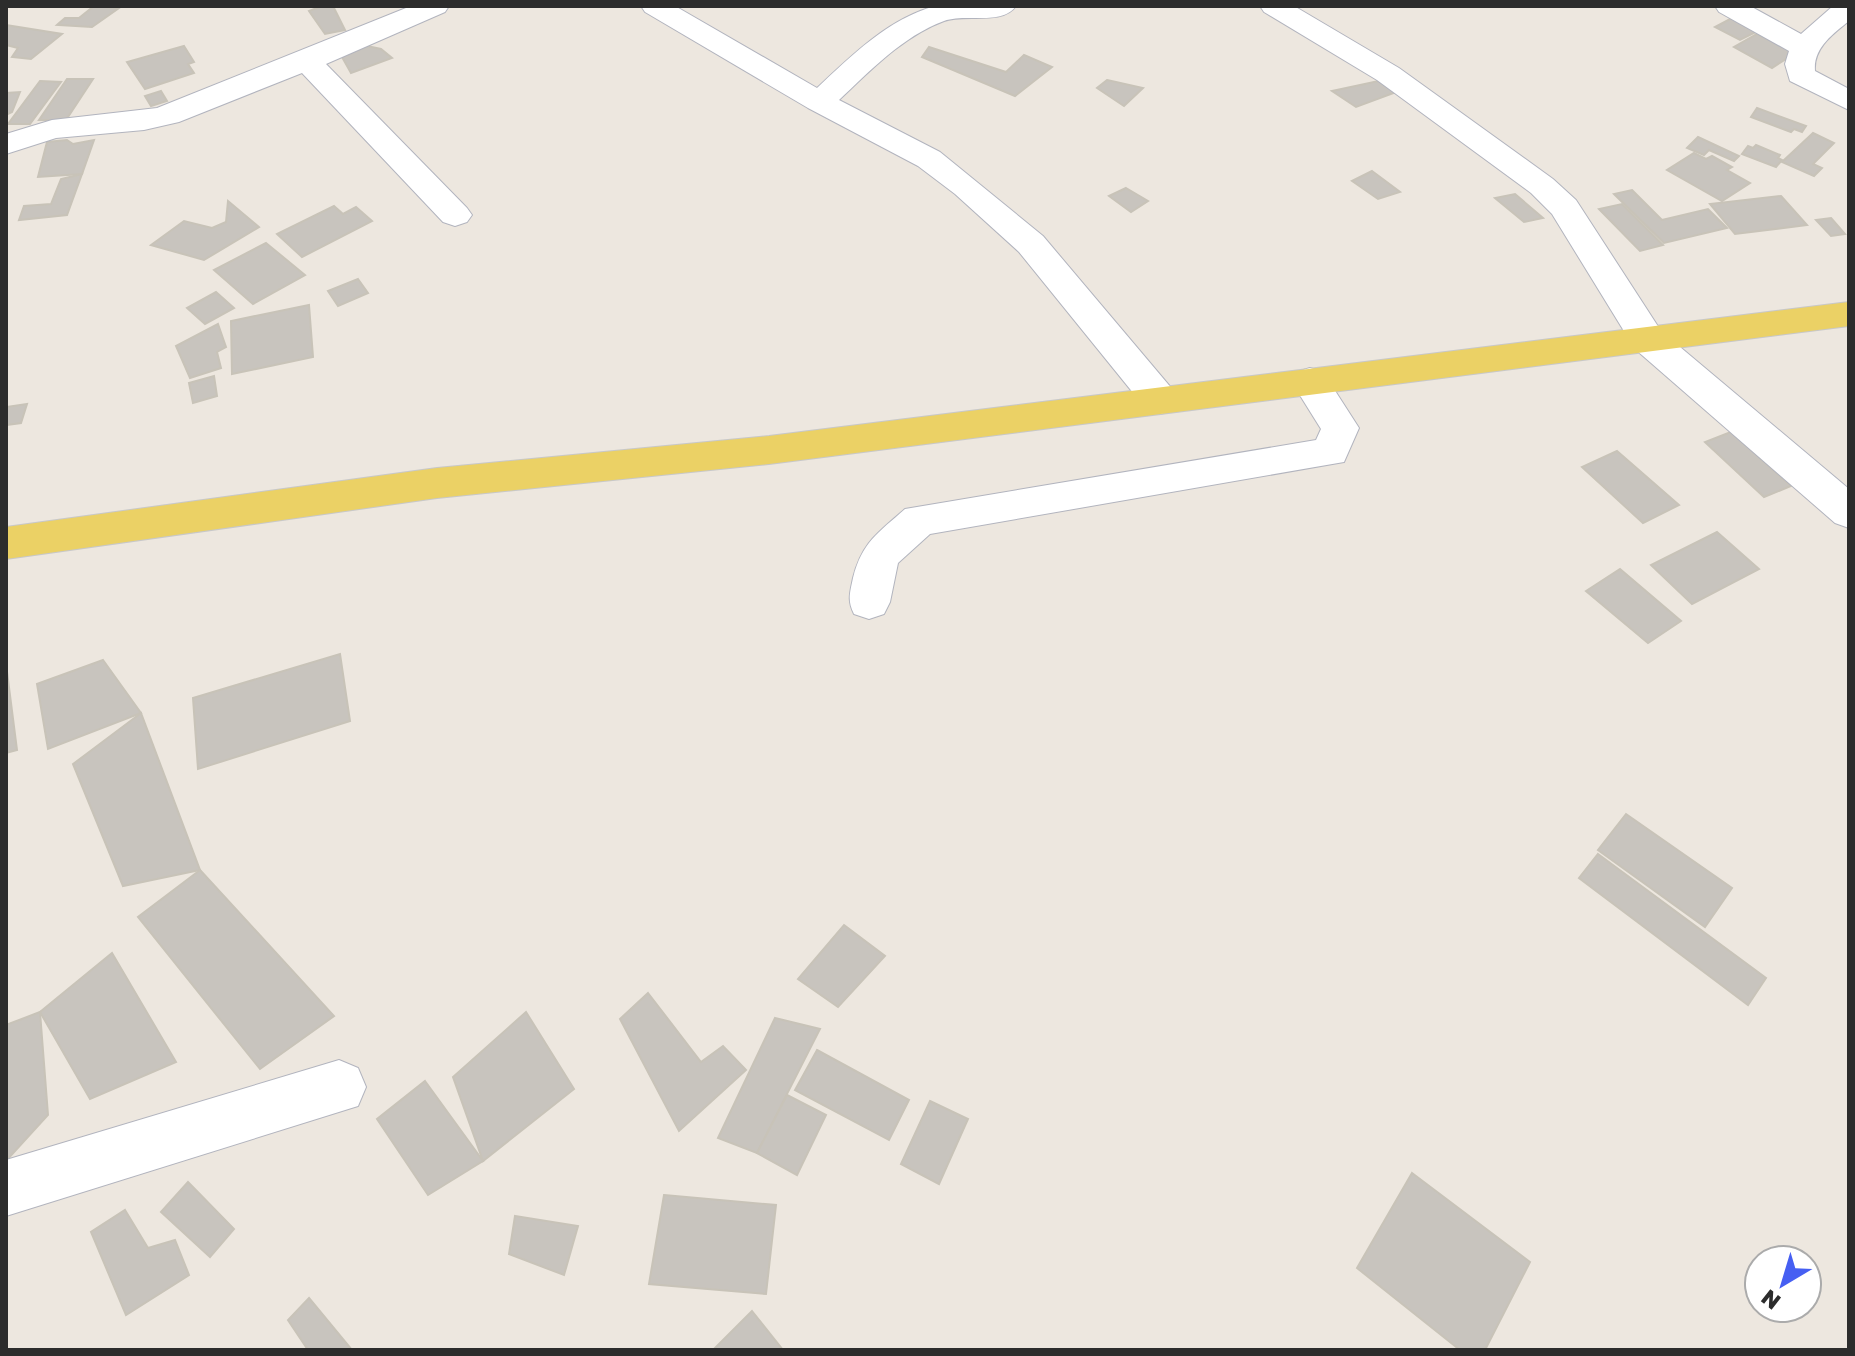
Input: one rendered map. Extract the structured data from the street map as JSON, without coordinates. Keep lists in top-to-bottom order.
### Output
{
  "north": "bottom left"
}
